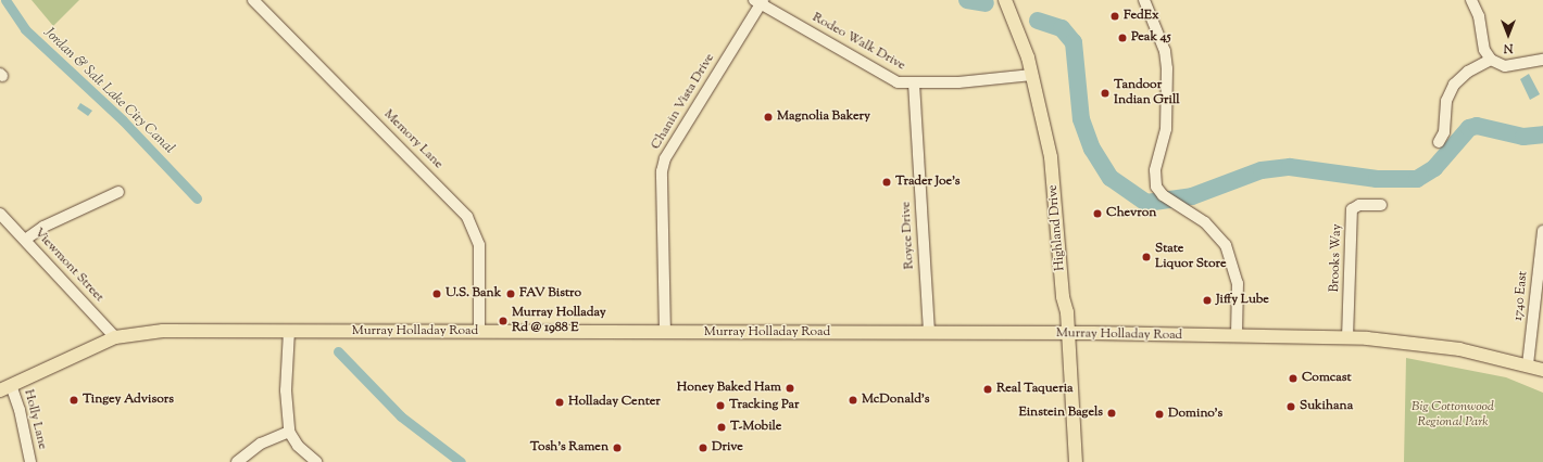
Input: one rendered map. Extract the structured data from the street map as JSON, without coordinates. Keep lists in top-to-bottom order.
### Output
{
  "streets": {
    "main road": ["Highland Drive", "Murray Holladay Road"],
    "street": [
      "Rodeo Walk Drive",
      "Chanin Vista Drive",
      "Memory Lane",
      "Royce Drive",
      "Brooks Way",
      "Viewmont Street",
      "1740 East",
      "Holly Lane"
    ]
  },
  "crossings": [
    ["Rodeo Walk Drive", "Chanin Vista Drive"],
    ["Rodeo Walk Drive", "Highland Drive"],
    ["Rodeo Walk Drive", "Royce Drive"],
    ["Chanin Vista Drive", "Murray Holladay Road"],
    ["Memory Lane", "Murray Holladay Road"],
    ["Highland Drive", "Murray Holladay Road"],
    ["Royce Drive", "Murray Holladay Road"],
    ["Brooks Way", "Murray Holladay Road"],
    ["Viewmont Street", "Murray Holladay Road"],
    ["1740 East", "Murray Holladay Road"],
    ["Murray Holladay Road", "Holly Lane"]
  ],
  "water": ["Jordan & Salt Lake City Canal"],
  "parks": ["Big Cottonwood Regional Park"],
  "places": [
    "FedEx",
    "Peak 45",
    "Tandoor Indian Grill",
    "Magnolia Bakery",
    "Trader Joe's",
    "Chevron",
    "State Liquor Store",
    "U.S. Bank",
    "FAV Bistro",
    "Jiffy Lube",
    "Murray Holladay Rd @ 1988 E",
    "Comcast",
    "Honey Baked Ham",
    "Real Taqueria",
    "Tingey Advisors",
    "McDonald's",
    "Holladay Center",
    "Tracking Par",
    "Sukihana",
    "Einstein Bagels",
    "Domino's",
    "T-Mobile",
    "Tosh's Ramen",
    "Drive"
  ],
  "north": "bottom"
}
